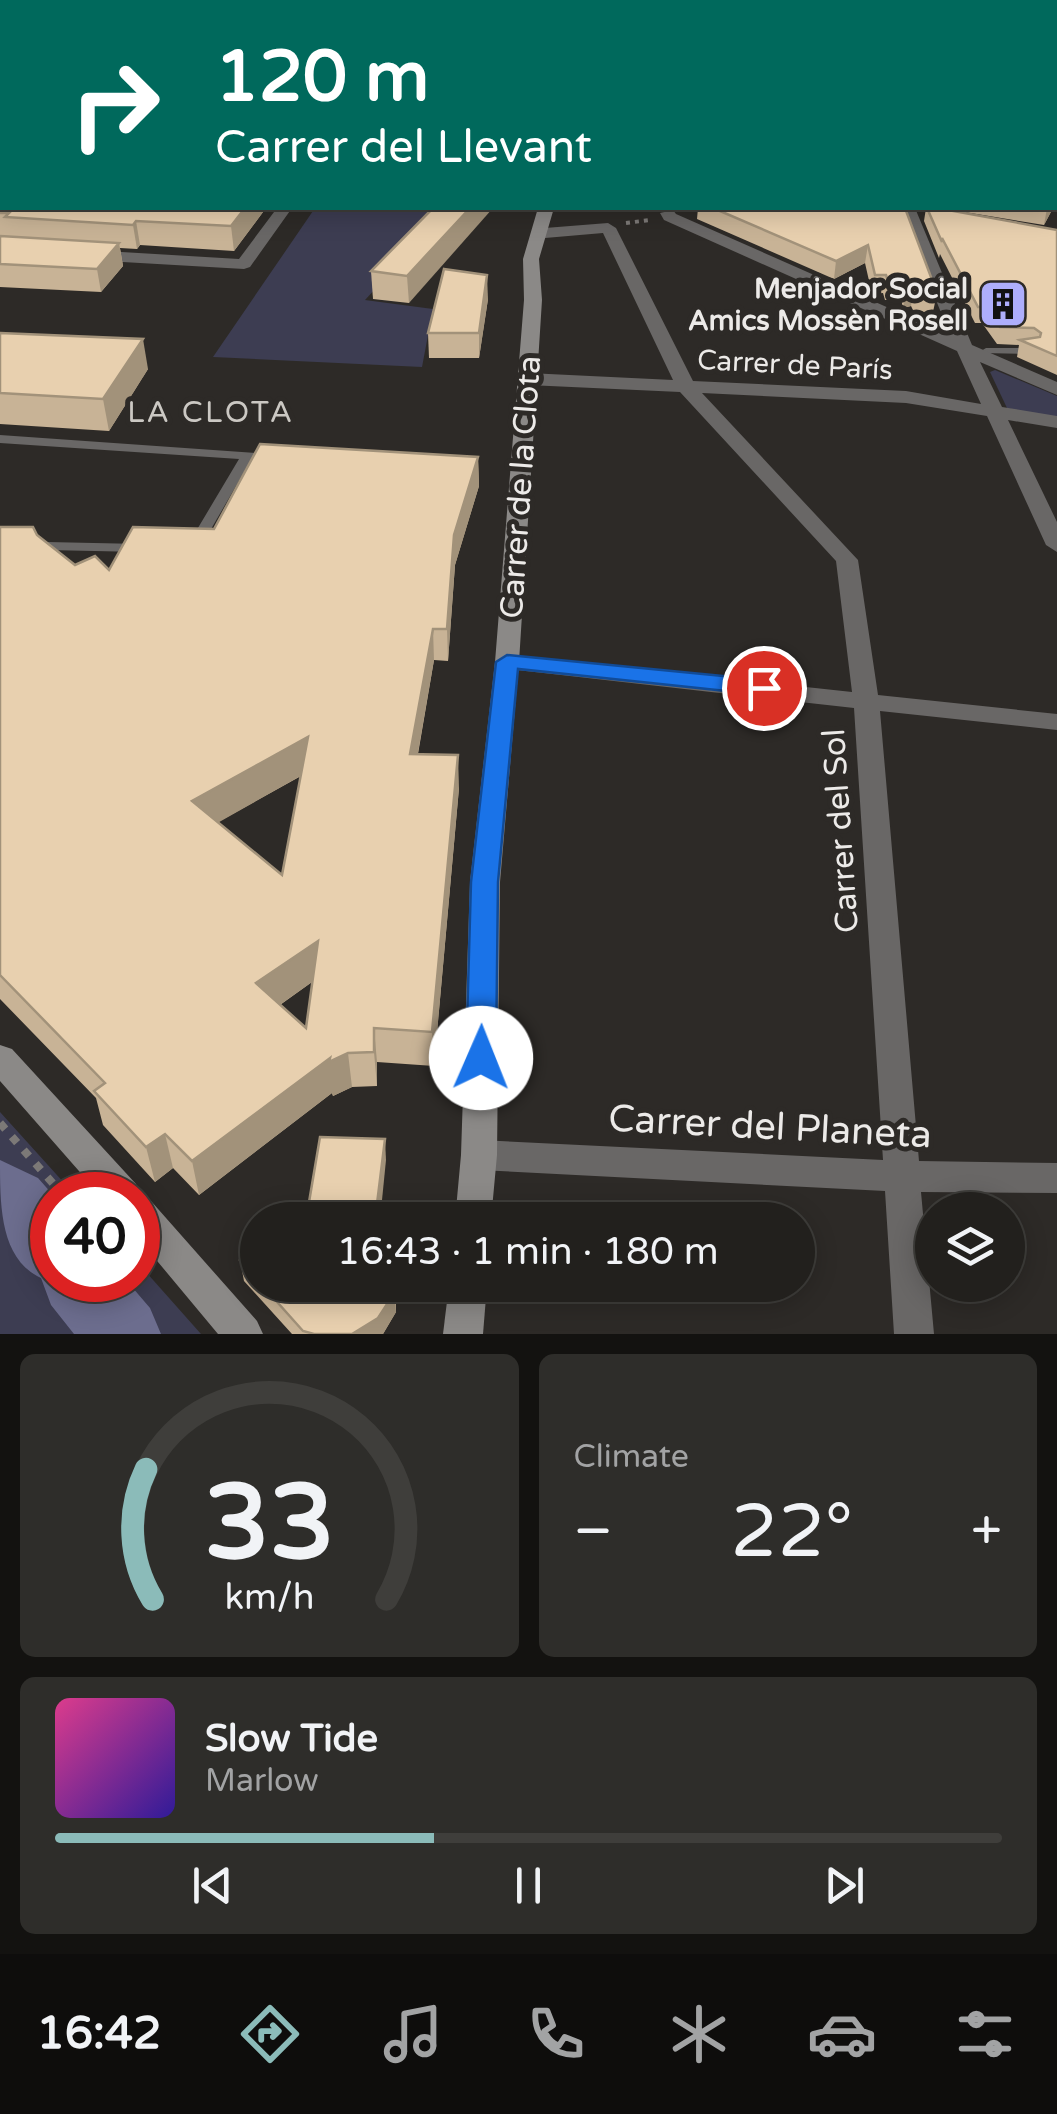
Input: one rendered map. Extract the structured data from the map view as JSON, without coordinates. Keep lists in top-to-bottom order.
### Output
{
  "streets": {
    "street": [
      "Carrer de París",
      "Carrer de la Clota",
      "Carrer del Sol",
      "Carrer del Planeta"
    ]
  },
  "crossings": [
    ["Carrer de París", "Carrer de la Clota"],
    ["Carrer de París", "Carrer del Sol"],
    ["Carrer de la Clota", "Carrer del Sol"],
    ["Carrer de la Clota", "Carrer del Planeta"],
    ["Carrer del Sol", "Carrer del Planeta"]
  ],
  "districts": ["LA CLOTA"],
  "places": {
    "building": ["Menjador Social Amics Mossèn Rosell"]
  },
  "page": {
    "turn": ["120 m", "Carrer del Llevant"],
    "limit": "40",
    "trip": "16:43 · 1 min · 180 m",
    "tile": "Climate",
    "heat": ["−", "22°", "+"],
    "song": ["Slow Tide", "Marlow"],
    "tabs": "16:42",
    "gauge": ["33", "km/h"]
  }
}
